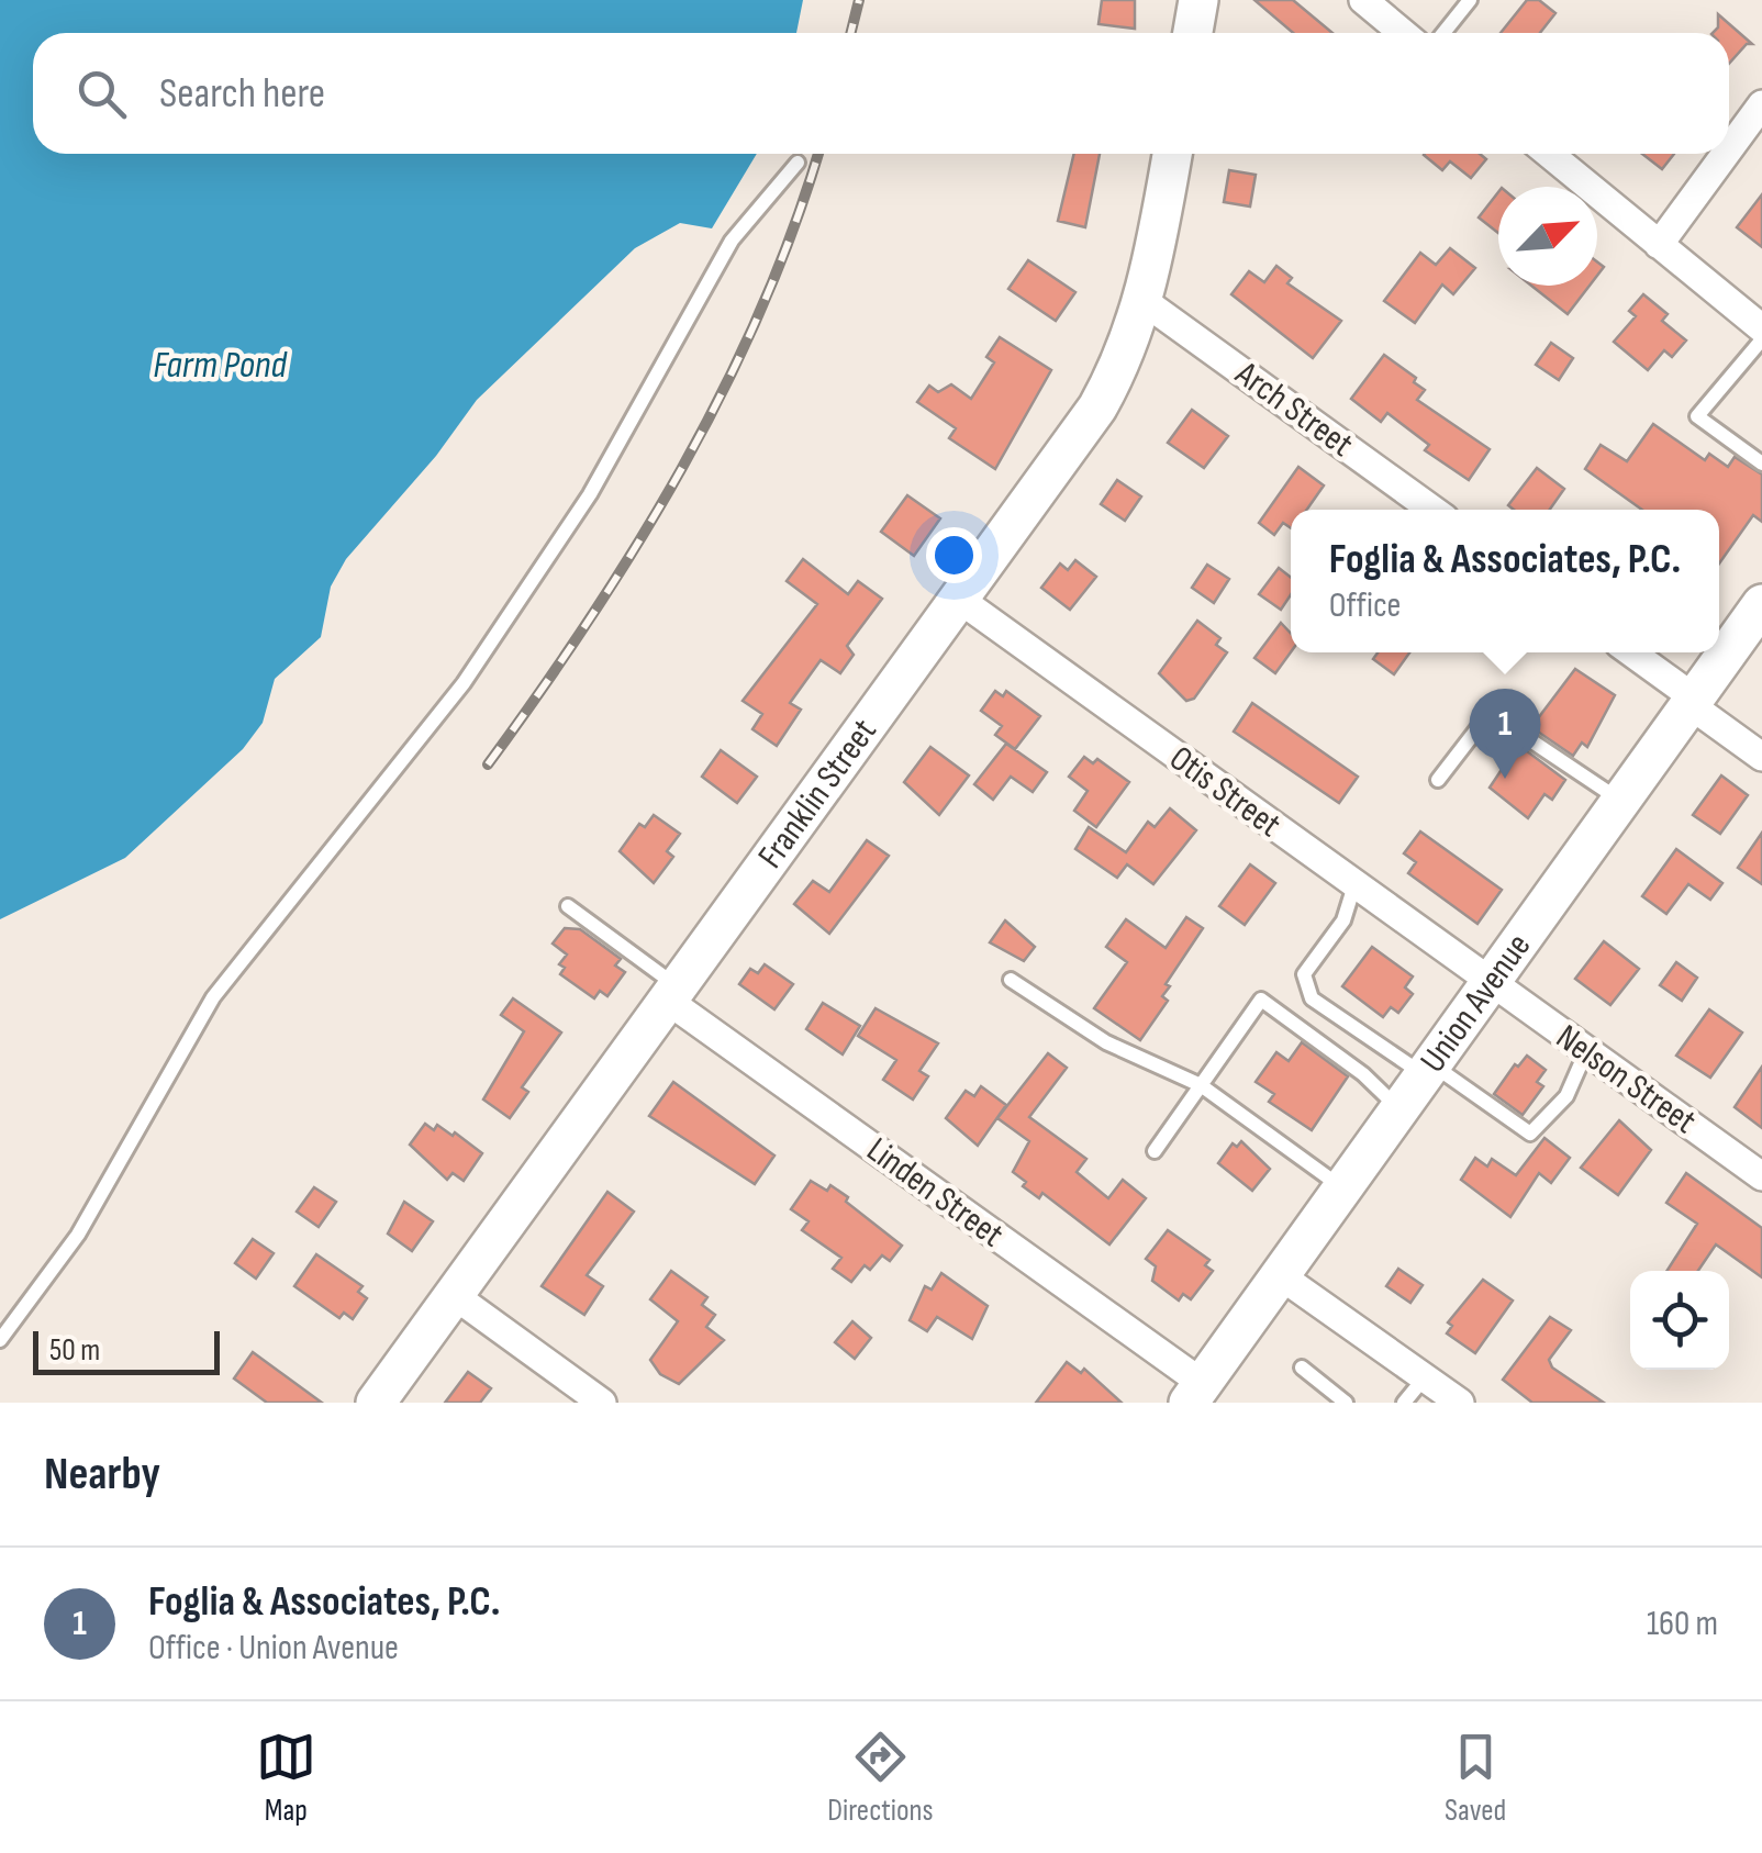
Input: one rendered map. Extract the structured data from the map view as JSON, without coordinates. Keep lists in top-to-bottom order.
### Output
{
  "streets": {
    "street": [
      "Arch Street",
      "Otis Street",
      "Franklin Street",
      "Union Avenue",
      "Nelson Street",
      "Linden Street"
    ]
  },
  "crossings": [
    ["Arch Street", "Franklin Street"],
    ["Otis Street", "Franklin Street"],
    ["Otis Street", "Union Avenue"],
    ["Otis Street", "Nelson Street"],
    ["Franklin Street", "Linden Street"],
    ["Union Avenue", "Nelson Street"],
    ["Union Avenue", "Linden Street"]
  ],
  "water": ["Farm Pond"],
  "scale_bar": "50 m",
  "north": "top right",
  "page": {
    "search": "Search here",
    "popup": ["Foglia & Associates, P.C.", "Office"],
    "pins": "1",
    "scale": "50 m",
    "heading": "Nearby",
    "list": [
      {
        "mark": "1",
        "name": "Foglia & Associates, P.C.",
        "note": "Office · Union Avenue",
        "value": "160 m"
      }
    ],
    "nav": ["Map", "Directions", "Saved"]
  }
}
